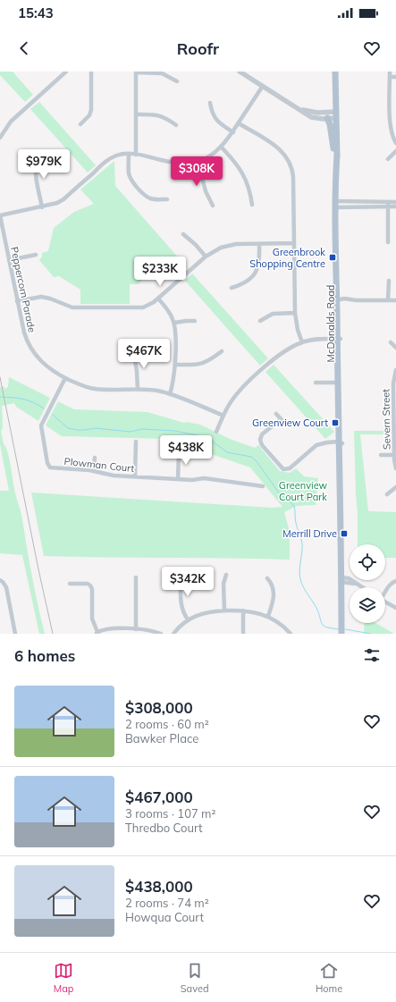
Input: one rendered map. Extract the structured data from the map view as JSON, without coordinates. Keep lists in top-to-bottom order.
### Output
{
  "streets": {
    "main road": ["McDonalds Road"],
    "street": ["Peppercorn Parade", "Severn Street", "Plowman Court"]
  },
  "crossings": [
    ["Peppercorn Parade", "Plowman Court"]
  ],
  "parks": ["Greenview Court Park"],
  "places": {
    "transit": ["Greenbrook Shopping Centre", "Greenview Court", "Merrill Drive"]
  },
  "page": {
    "status": "15:43",
    "header": "Roofr",
    "price": [
      "$979K",
      "$308K",
      "$233K",
      "$467K",
      "$438K",
      "$342K"
    ],
    "heading": "6 homes",
    "list": [
      {
        "name": "$308,000",
        "note": "2 rooms · 60 m² · Bawker Place"
      },
      {
        "name": "$467,000",
        "note": "3 rooms · 107 m² · Thredbo Court"
      },
      {
        "name": "$438,000",
        "note": "2 rooms · 74 m² · Howqua Court"
      }
    ],
    "tabs": ["Map", "Saved", "Home"]
  }
}
